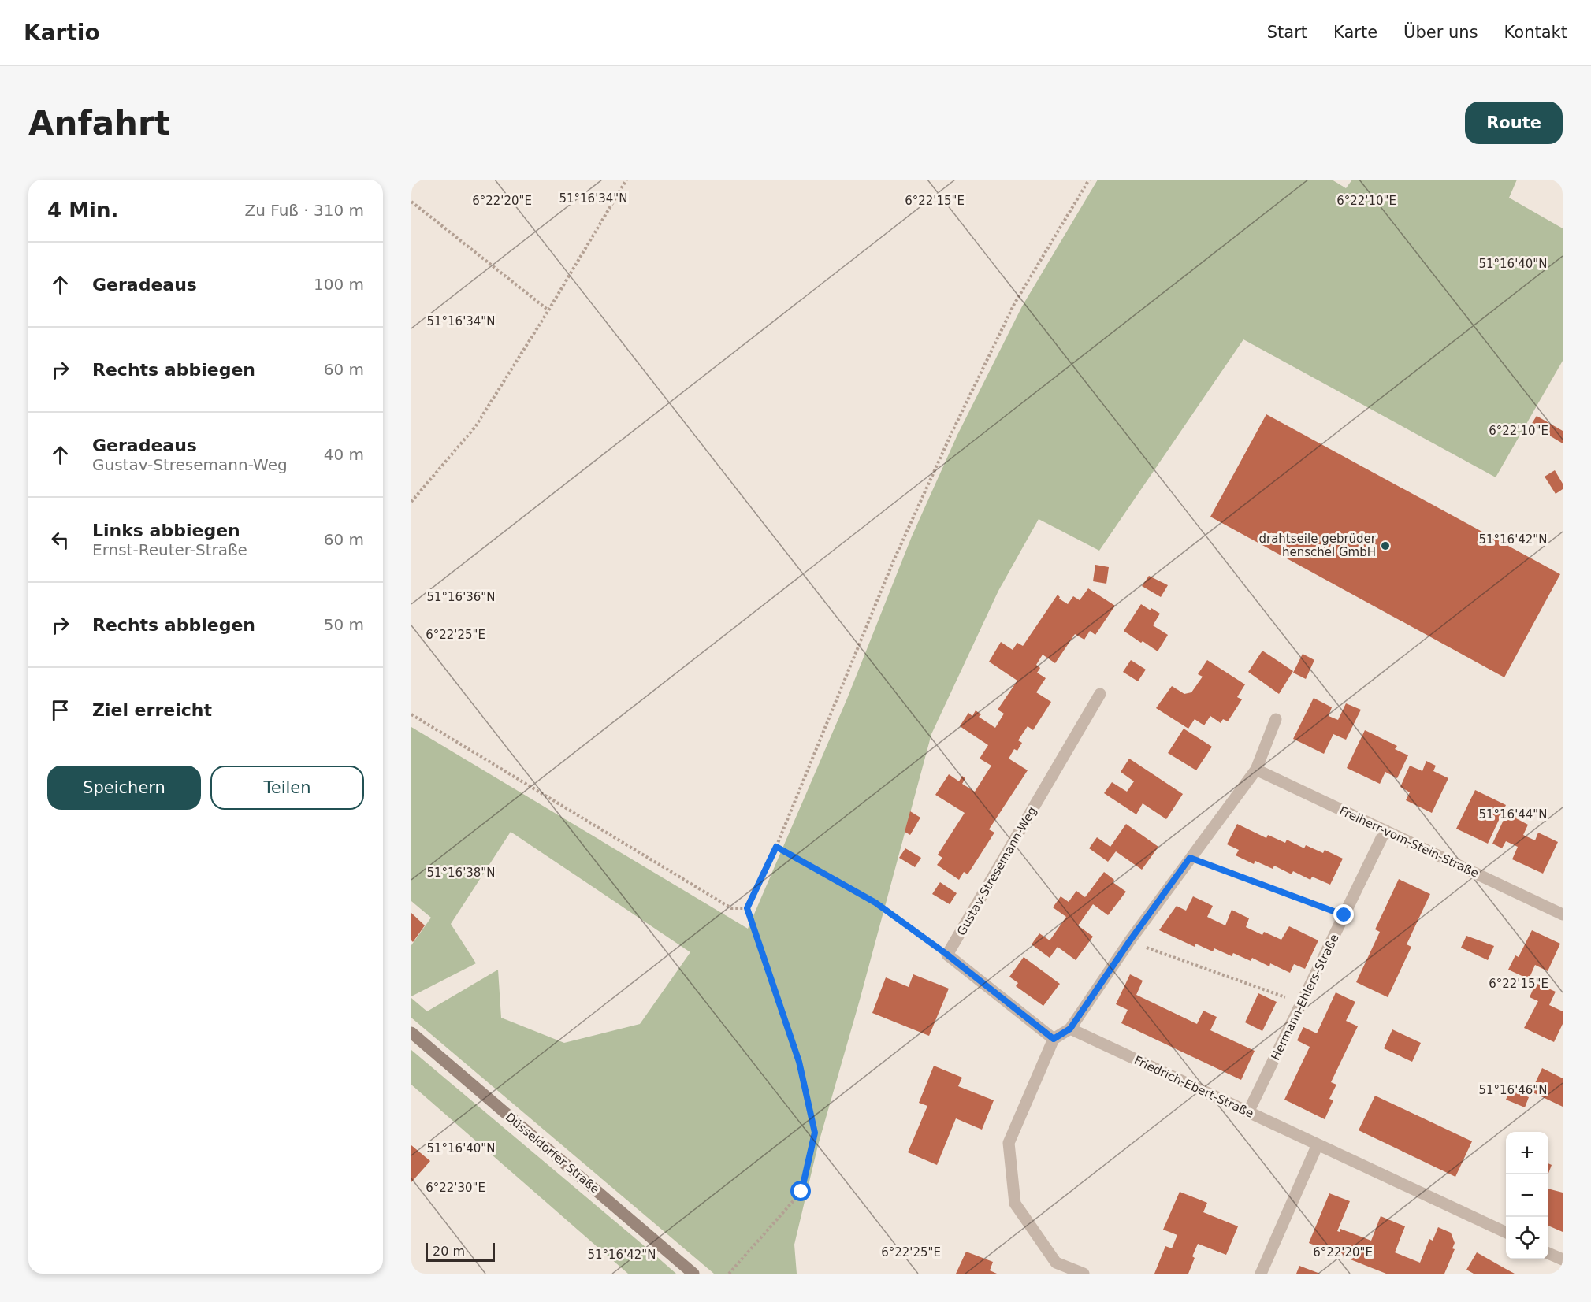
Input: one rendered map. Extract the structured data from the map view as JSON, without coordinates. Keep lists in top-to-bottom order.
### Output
{
  "streets": {
    "main road": ["Düsseldorfer Straße"],
    "street": [
      "Freiherr-vom-Stein-Straße",
      "Gustav-Stresemann-Weg",
      "Hermann-Ehlers-Straße",
      "Friedrich-Ebert-Straße"
    ]
  },
  "crossings": [
    ["Freiherr-vom-Stein-Straße", "Hermann-Ehlers-Straße"],
    ["Hermann-Ehlers-Straße", "Friedrich-Ebert-Straße"]
  ],
  "places": ["drahtseile gebrüder henschel GmbH"],
  "scale_bar": "20 m",
  "page": {
    "header": "Kartio",
    "nav": [
      "Start",
      "Karte",
      "Über uns",
      "Kontakt"
    ],
    "buttons": [
      "Route",
      ["Speichern", "Teilen"]
    ],
    "title": "Anfahrt",
    "heading": ["4 Min.", "Zu Fuß · 310 m"],
    "list": [
      ["Geradeaus", "100 m"],
      ["Rechts abbiegen", "60 m"],
      ["Geradeaus", "Gustav-Stresemann-Weg", "40 m"],
      ["Links abbiegen", "Ernst-Reuter-Straße", "60 m"],
      ["Rechts abbiegen", "50 m"],
      "Ziel erreicht"
    ],
    "map_buttons": ["+", "−"],
    "scale": "20 m"
  },
  "coordinates": [
    "51°16'34\"N",
    "6°22'20\"E",
    "6°22'15\"E",
    "6°22'10\"E",
    "51°16'40\"N",
    "51°16'42\"N",
    "51°16'36\"N",
    "6°22'25\"E",
    "51°16'44\"N",
    "51°16'38\"N",
    "51°16'46\"N",
    "6°22'30\"E"
  ]
}
